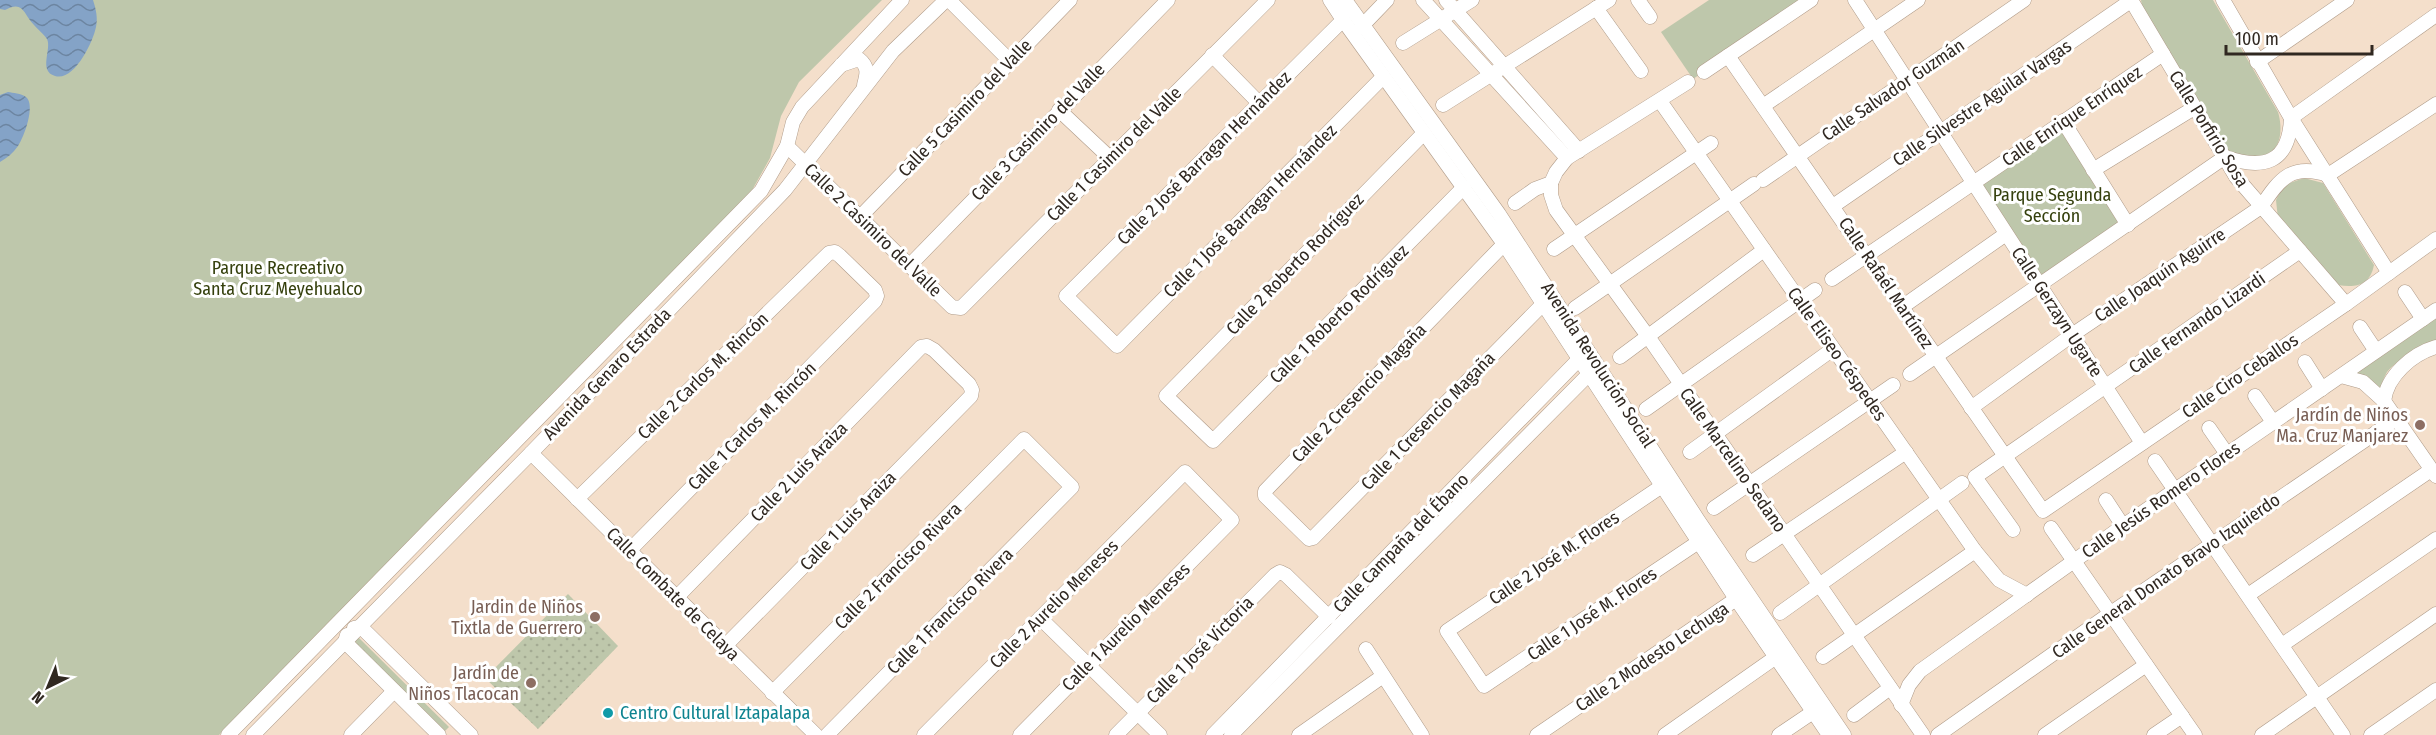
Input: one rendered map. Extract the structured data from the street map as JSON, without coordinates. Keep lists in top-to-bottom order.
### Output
{
  "streets": {
    "street": [
      "Calle Salvador Guzmán",
      "Calle Silvestre Aguilar Vargas",
      "Calle 5 Casimiro del Valle",
      "Calle Enrique Enríquez",
      "Calle Porfirio Sosa",
      "Calle 3 Casimiro del Valle",
      "Calle 1 Casimiro del Valle",
      "Calle 2 José Barragan Hernández",
      "Calle 1 José Barragan Hernández",
      "Calle 2 Casimiro del Valle",
      "Calle 2 Roberto Rodríguez",
      "Calle Joaquín Aguirre",
      "Calle Rafaél Martínez",
      "Calle Gerzayn Ugarte",
      "Calle 1 Roberto Rodríguez",
      "Calle Fernando Lizardi",
      "Calle Eliseo Céspedes",
      "Avenida Revolución Social",
      "Avenida Genaro Estrada",
      "Calle 2 Carlos M. Rincón",
      "Calle Ciro Ceballos",
      "Calle 2 Cresencio Magaña",
      "Calle 1 Cresencio Magaña",
      "Calle 1 Carlos M. Rincón",
      "Calle Marcelino Sedano",
      "Calle 2 Luis Araiza",
      "Calle Jesús Romero Flores",
      "Calle 1 Luis Araiza",
      "Calle Campaña del Ébano",
      "Calle 2 José M. Flores",
      "Calle 2 Francisco Rivera",
      "Calle General Donato Bravo Izquierdo",
      "Calle Combate de Celaya",
      "Calle 2 Aurelio Meneses",
      "Calle 1 Francisco Rivera",
      "Calle 1 José M. Flores",
      "Calle 1 Aurelio Meneses",
      "Calle 1 José Victoria",
      "Calle 2 Modesto Lechuga"
    ]
  },
  "crossings": [
    ["Calle Salvador Guzmán", "Calle Rafaél Martínez"],
    ["Calle Salvador Guzmán", "Calle Gerzayn Ugarte"],
    ["Calle Salvador Guzmán", "Calle Eliseo Céspedes"],
    ["Calle Salvador Guzmán", "Calle Marcelino Sedano"],
    ["Calle Silvestre Aguilar Vargas", "Calle Porfirio Sosa"],
    ["Calle Silvestre Aguilar Vargas", "Calle Rafaél Martínez"],
    ["Calle Silvestre Aguilar Vargas", "Calle Gerzayn Ugarte"],
    ["Calle 5 Casimiro del Valle", "Calle 2 Casimiro del Valle"],
    ["Calle Enrique Enríquez", "Calle Porfirio Sosa"],
    ["Calle Enrique Enríquez", "Calle Rafaél Martínez"],
    ["Calle Enrique Enríquez", "Calle Gerzayn Ugarte"],
    ["Calle Porfirio Sosa", "Calle Joaquín Aguirre"],
    ["Calle Porfirio Sosa", "Calle Fernando Lizardi"],
    ["Calle Porfirio Sosa", "Calle Ciro Ceballos"],
    ["Calle 3 Casimiro del Valle", "Calle 2 Casimiro del Valle"],
    ["Calle 1 Casimiro del Valle", "Calle 2 Casimiro del Valle"],
    ["Calle 2 José Barragan Hernández", "Calle 1 José Barragan Hernández"],
    ["Calle 2 José Barragan Hernández", "Avenida Revolución Social"],
    ["Calle 1 José Barragan Hernández", "Avenida Revolución Social"],
    ["Calle 2 Casimiro del Valle", "Avenida Genaro Estrada"],
    ["Calle 2 Roberto Rodríguez", "Calle 1 Roberto Rodríguez"],
    ["Calle 2 Roberto Rodríguez", "Avenida Revolución Social"],
    ["Calle Joaquín Aguirre", "Calle Rafaél Martínez"],
    ["Calle Joaquín Aguirre", "Calle Gerzayn Ugarte"],
    ["Calle Rafaél Martínez", "Calle Fernando Lizardi"],
    ["Calle Rafaél Martínez", "Calle Ciro Ceballos"],
    ["Calle Gerzayn Ugarte", "Calle Fernando Lizardi"],
    ["Calle Gerzayn Ugarte", "Calle Ciro Ceballos"],
    ["Calle 1 Roberto Rodríguez", "Avenida Revolución Social"],
    ["Calle Fernando Lizardi", "Calle Eliseo Céspedes"],
    ["Calle Fernando Lizardi", "Calle Marcelino Sedano"],
    ["Calle Eliseo Céspedes", "Calle Jesús Romero Flores"],
    ["Avenida Revolución Social", "Calle 2 Cresencio Magaña"],
    ["Avenida Revolución Social", "Calle 1 Cresencio Magaña"],
    ["Avenida Revolución Social", "Calle Campaña del Ébano"],
    ["Avenida Revolución Social", "Calle 2 José M. Flores"],
    ["Avenida Revolución Social", "Calle 1 José M. Flores"],
    ["Avenida Revolución Social", "Calle 2 Modesto Lechuga"],
    ["Avenida Genaro Estrada", "Calle Combate de Celaya"],
    ["Calle 2 Carlos M. Rincón", "Calle 1 Carlos M. Rincón"],
    ["Calle 2 Carlos M. Rincón", "Calle Combate de Celaya"],
    ["Calle 2 Cresencio Magaña", "Calle 1 Cresencio Magaña"],
    ["Calle 1 Carlos M. Rincón", "Calle Combate de Celaya"],
    ["Calle Marcelino Sedano", "Calle Jesús Romero Flores"],
    ["Calle 2 Luis Araiza", "Calle 1 Luis Araiza"],
    ["Calle 2 Luis Araiza", "Calle Combate de Celaya"],
    ["Calle 1 Luis Araiza", "Calle Combate de Celaya"],
    ["Calle Campaña del Ébano", "Calle 1 José Victoria"],
    ["Calle 2 José M. Flores", "Calle 1 José M. Flores"],
    ["Calle 2 Francisco Rivera", "Calle Combate de Celaya"],
    ["Calle 2 Francisco Rivera", "Calle 1 Francisco Rivera"],
    ["Calle 2 Aurelio Meneses", "Calle 1 Aurelio Meneses"]
  ],
  "parks": ["Parque Segunda Sección", "Parque Recreativo Santa Cruz Meyehualco"],
  "places": [
    "Jardín de Niños Ma. Cruz Manjarez",
    "Jardin de Niños Tixtla de Guerrero",
    "Jardín de Niños Tlacocan",
    "Centro Cultural Iztapalapa"
  ],
  "scale_bar": "100 m",
  "north": "bottom left"
}
